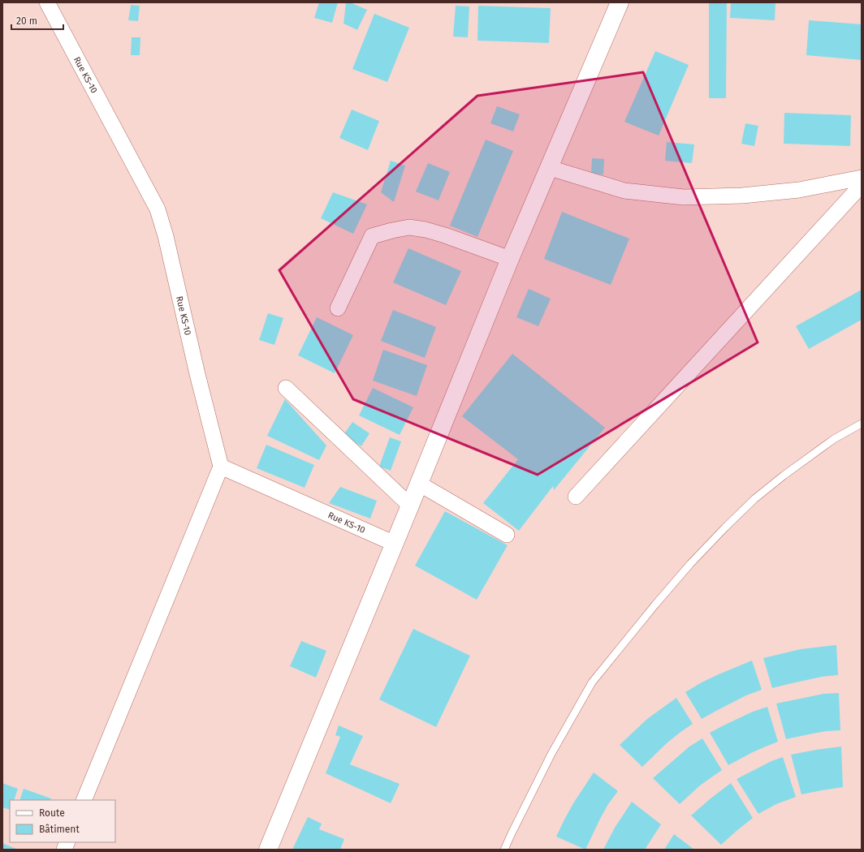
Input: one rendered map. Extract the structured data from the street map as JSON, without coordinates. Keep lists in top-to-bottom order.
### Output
{
  "streets": {
    "street": ["Rue KS-10"]
  },
  "legend": ["Route", "Bâtiment"],
  "scale_bar": "20 m"
}
